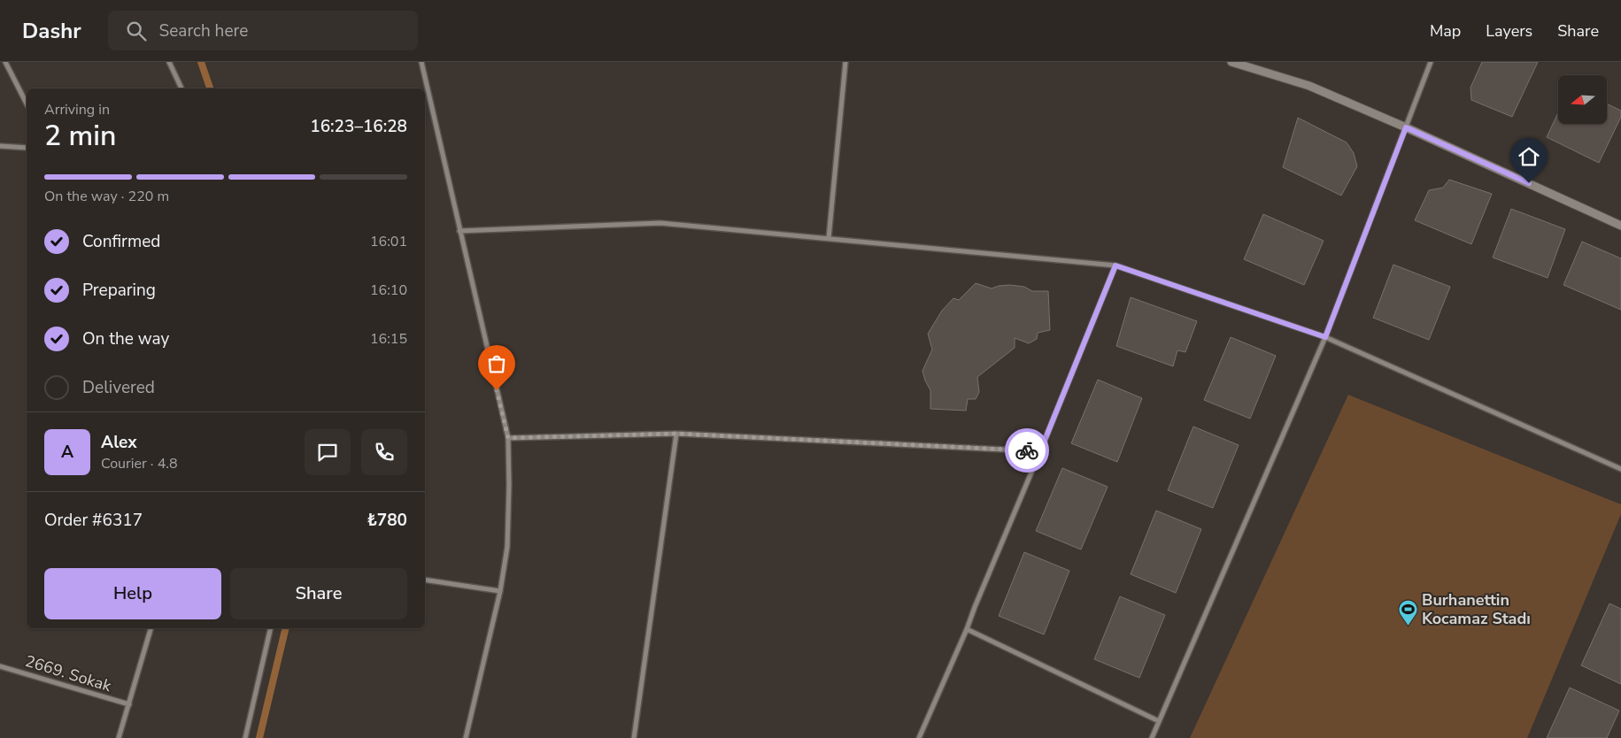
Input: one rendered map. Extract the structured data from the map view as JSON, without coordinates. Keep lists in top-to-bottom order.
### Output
{
  "streets": {
    "street": ["2669. Sokak"]
  },
  "places": {
    "sports": ["Burhanettin Kocamaz Stadı"]
  },
  "north": "left",
  "page": {
    "header": "Dashr",
    "search": "Search here",
    "nav": ["Map", "Layers", "Share"],
    "heading": ["2 min", "Arriving in", "16:23–16:28"],
    "panel": [
      "Alex",
      "Courier · 4.8",
      "Order #6317",
      "₺780"
    ],
    "bar": "On the way · 220 m",
    "list": [
      ["Confirmed", "16:01"],
      ["Preparing", "16:10"],
      ["On the way", "16:15"],
      "Delivered"
    ],
    "round": "A",
    "buttons": ["Help", "Share"]
  }
}
